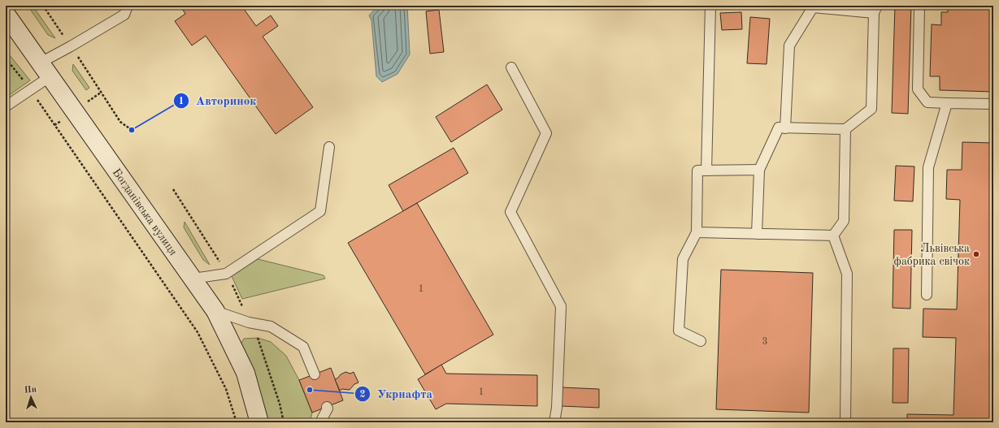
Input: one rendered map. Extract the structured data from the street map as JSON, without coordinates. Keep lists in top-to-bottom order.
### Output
{
  "streets": {
    "main road": ["Богданівська вулиця"]
  },
  "places": ["Авторинок", "Львівська фабрика свічок", "Укрнафта"],
  "house_numbers": ["1", "3", "1"],
  "north": "top"
}
